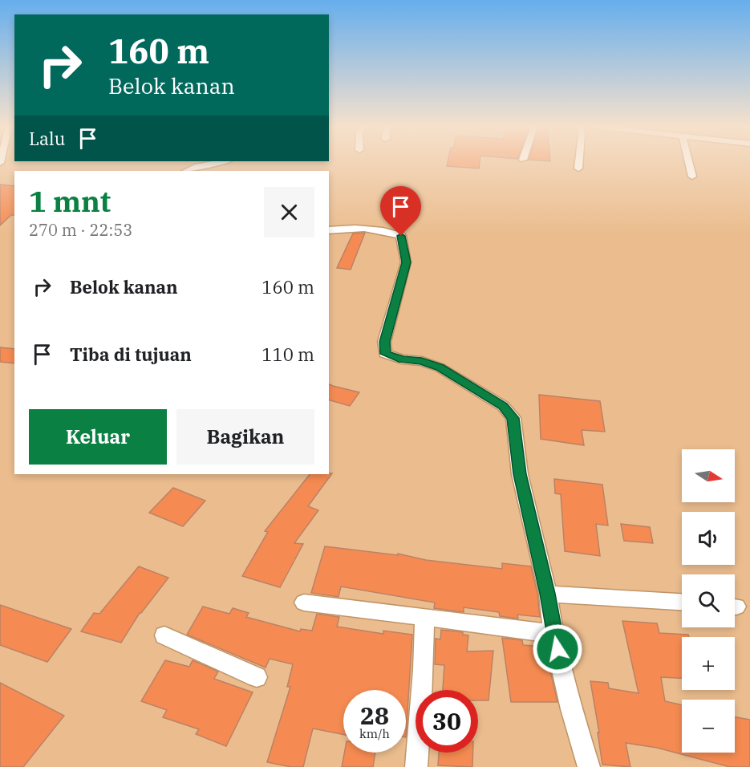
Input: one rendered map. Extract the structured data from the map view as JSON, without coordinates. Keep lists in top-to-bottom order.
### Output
{
  "north": "right",
  "page": {
    "turn": ["160 m", "Belok kanan"],
    "then": "Lalu",
    "heading": ["1 mnt", "270 m · 22:53"],
    "list": [
      {
        "name": "Belok kanan",
        "value": "160 m"
      },
      {
        "name": "Tiba di tujuan",
        "value": "110 m"
      }
    ],
    "buttons": ["Keluar", "Bagikan"],
    "map_buttons": ["+", "−"],
    "speed": "28 km/h",
    "limit": "30"
  }
}
